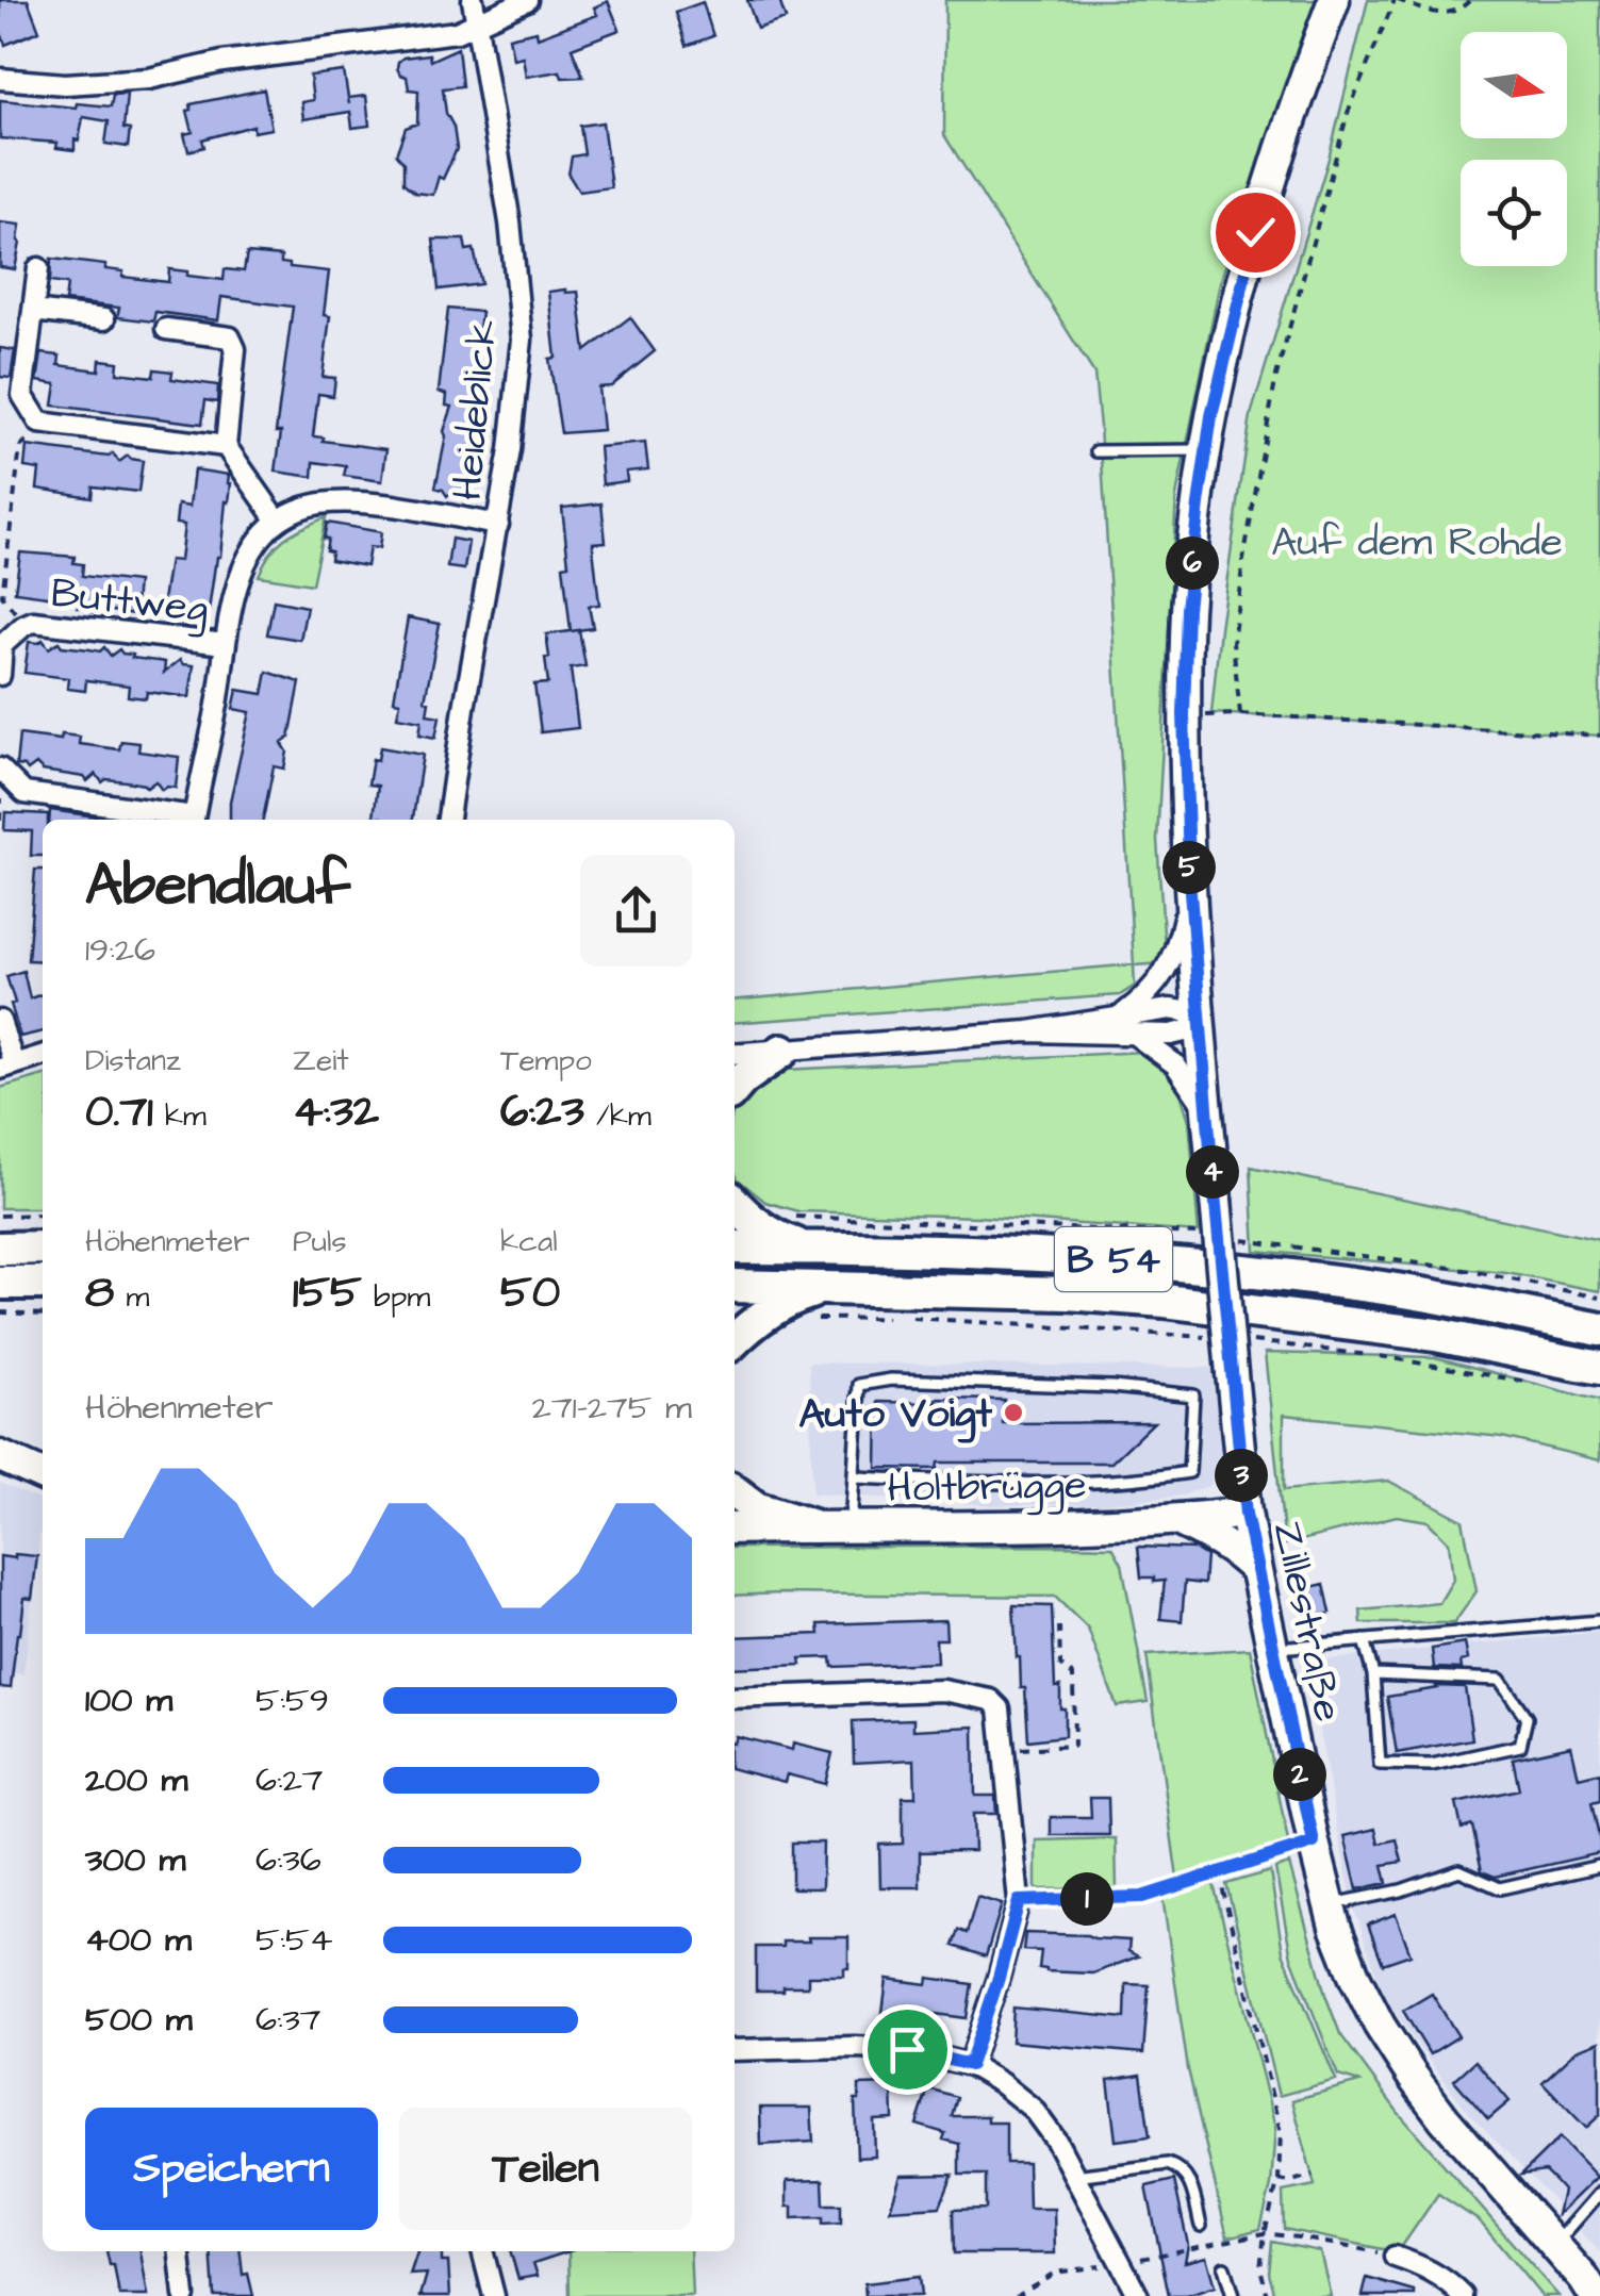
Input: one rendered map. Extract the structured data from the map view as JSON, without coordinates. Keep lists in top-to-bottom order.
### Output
{
  "streets": {
    "highway": ["B 54"],
    "main road": ["Holtbrügge", "Zillestraße"],
    "street": ["Heideblick", "Buttweg"]
  },
  "crossings": [
    ["Holtbrügge", "Zillestraße"]
  ],
  "parks": ["Auf dem Rohde"],
  "places": ["Auto Voigt"],
  "north": "right",
  "page": {
    "pins": [
      "6",
      "5",
      "4",
      "3",
      "2",
      "1"
    ],
    "heading": ["Abendlauf", "19:26"],
    "stats": [
      ["Distanz", "0.71 km"],
      ["Zeit", "4:32"],
      ["Tempo", "6:23 /km"],
      ["Höhenmeter", "8 m"],
      ["Puls", "155 bpm"],
      ["kcal", "50"]
    ],
    "chart": ["Höhenmeter", "271–275 m"],
    "list": [
      {
        "name": "100 m",
        "note": "5:59"
      },
      {
        "name": "200 m",
        "note": "6:27"
      },
      {
        "name": "300 m",
        "note": "6:36"
      },
      {
        "name": "400 m",
        "note": "5:54"
      },
      {
        "name": "500 m",
        "note": "6:37"
      }
    ],
    "buttons": ["Speichern", "Teilen"]
  }
}
